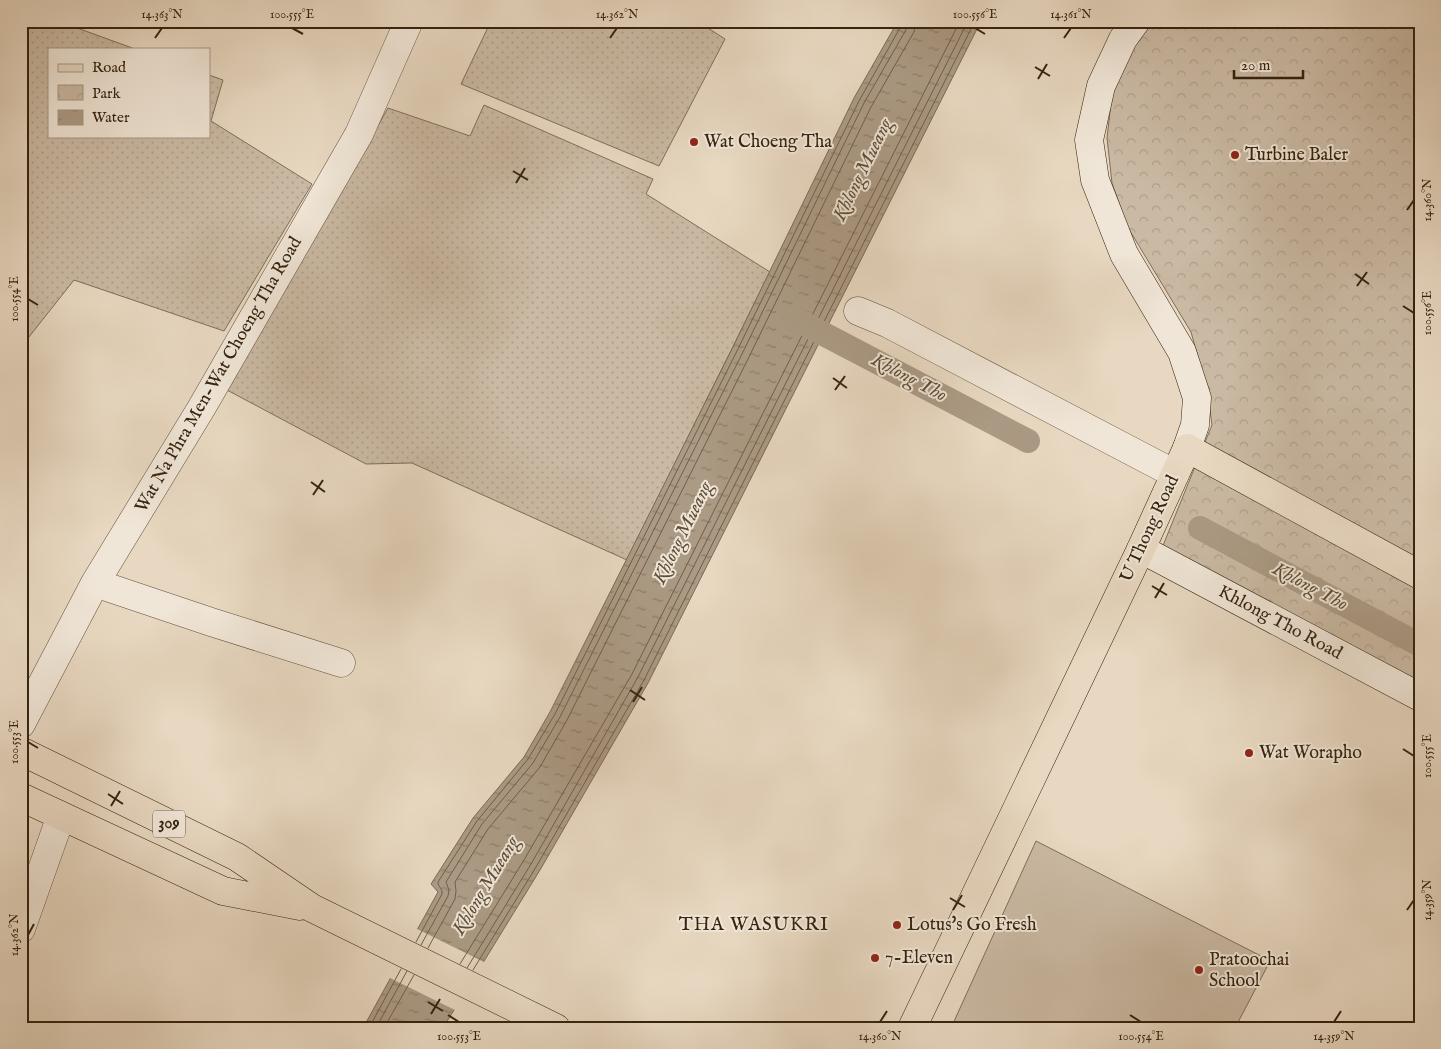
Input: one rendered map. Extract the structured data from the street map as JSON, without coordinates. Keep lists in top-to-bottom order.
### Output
{
  "streets": {
    "main road": ["U Thong Road", "309"],
    "street": ["Wat Na Phra Men-Wat Choeng Tha Road", "Khlong Tho Road"]
  },
  "crossings": [
    ["U Thong Road", "Khlong Tho Road"]
  ],
  "districts": ["THA WASUKRI"],
  "water": ["Khlong Mueang", "Khlong Tho"],
  "places": [
    "Wat Choeng Tha",
    "Turbine Baler",
    "Wat Worapho",
    "Lotus's Go Fresh",
    "7-Eleven",
    "Pratoochai School"
  ],
  "legend": ["Road", "Park", "Water"],
  "scale_bar": "20 m",
  "coordinates": [
    "14.363°N",
    "100.555°E",
    "14.362°N",
    "100.556°E",
    "14.361°N",
    "14.360°N",
    "100.554°E",
    "100.553°E",
    "14.359°N"
  ]
}
